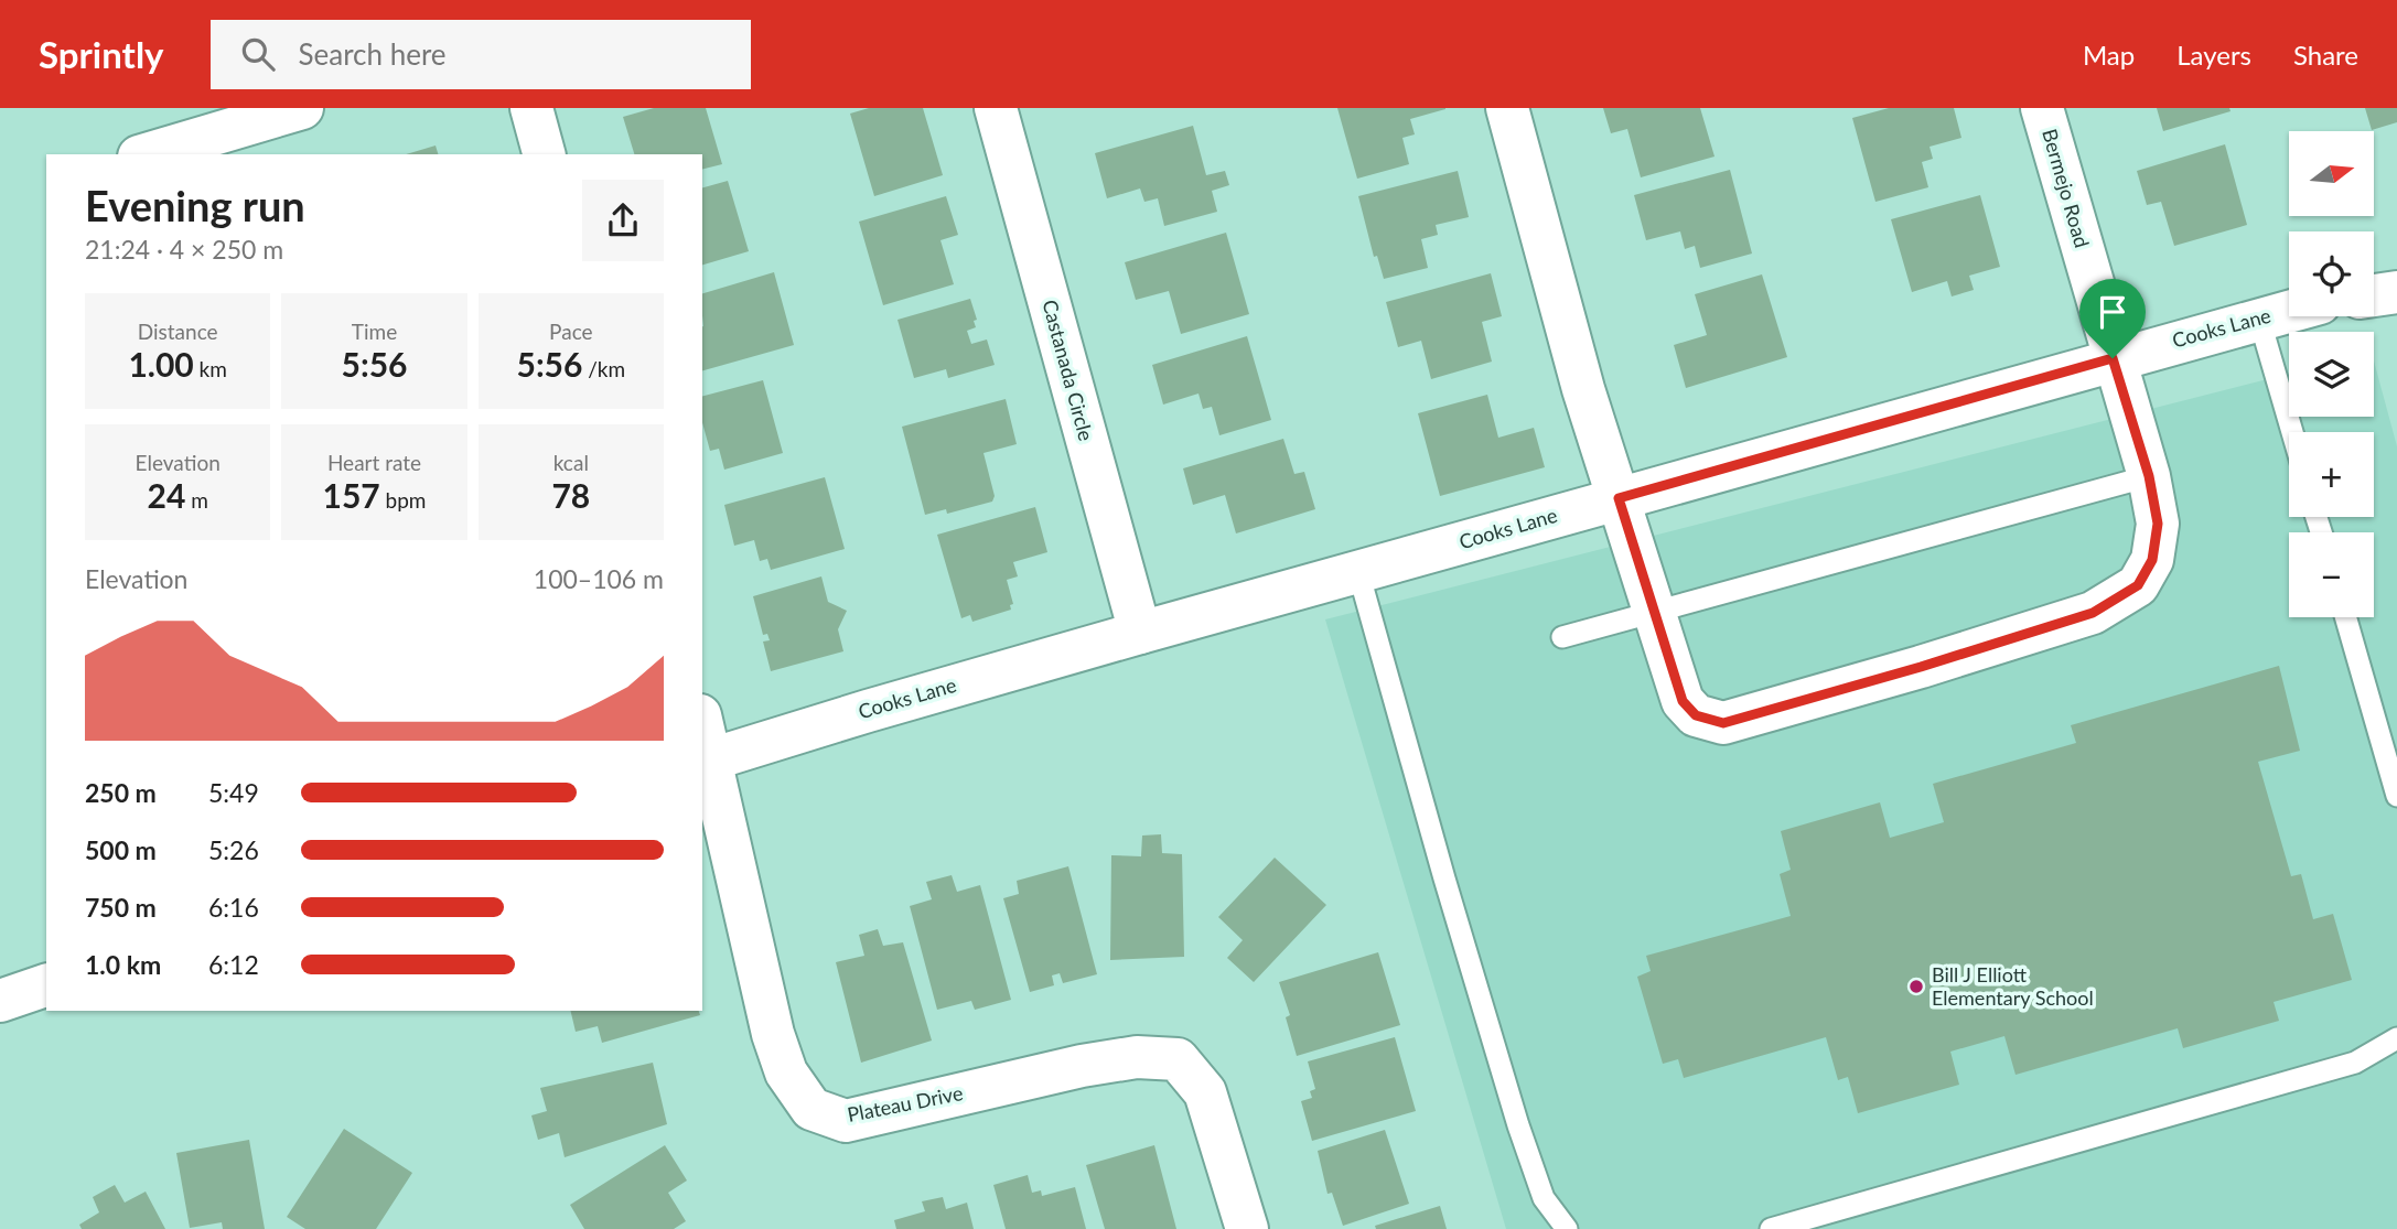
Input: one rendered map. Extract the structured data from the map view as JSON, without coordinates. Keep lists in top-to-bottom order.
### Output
{
  "streets": {
    "street": [
      "Bermejo Road",
      "Cooks Lane",
      "Castanada Circle",
      "Plateau Drive"
    ]
  },
  "crossings": [
    ["Bermejo Road", "Cooks Lane"],
    ["Cooks Lane", "Castanada Circle"],
    ["Cooks Lane", "Plateau Drive"]
  ],
  "places": ["Bill J Elliott Elementary School"],
  "north": "right",
  "page": {
    "header": "Sprintly",
    "search": "Search here",
    "nav": ["Map", "Layers", "Share"],
    "map_buttons": ["+", "−"],
    "heading": ["Evening run", "21:24 · 4 × 250 m"],
    "stats": [
      ["Distance", "1.00 km"],
      ["Time", "5:56"],
      ["Pace", "5:56 /km"],
      ["Elevation", "24 m"],
      ["Heart rate", "157 bpm"],
      ["kcal", "78"]
    ],
    "chart": ["Elevation", "100–106 m"],
    "list": [
      {
        "name": "250 m",
        "note": "5:49"
      },
      {
        "name": "500 m",
        "note": "5:26"
      },
      {
        "name": "750 m",
        "note": "6:16"
      },
      {
        "name": "1.0 km",
        "note": "6:12"
      }
    ]
  }
}
